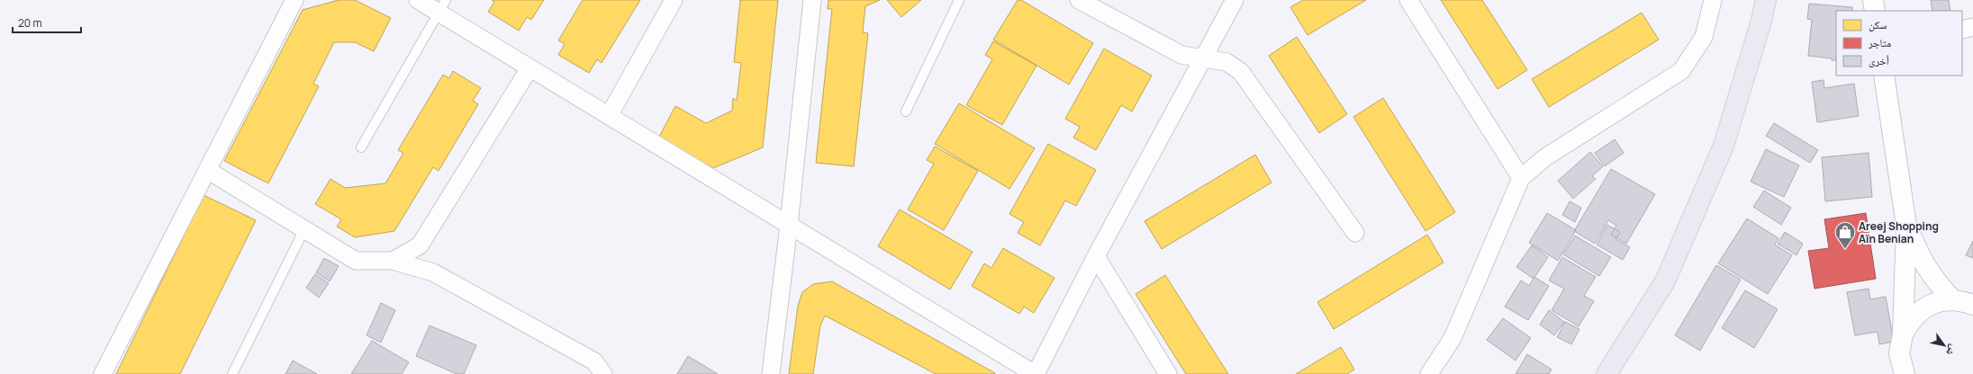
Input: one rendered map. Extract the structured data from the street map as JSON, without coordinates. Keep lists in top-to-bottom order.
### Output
{
  "places": {
    "shop": ["Areej Shopping Aïn Benian"]
  },
  "legend": ["سكن", "متاجر", "أخرى"],
  "scale_bar": "20 m",
  "north": "bottom right"
}
